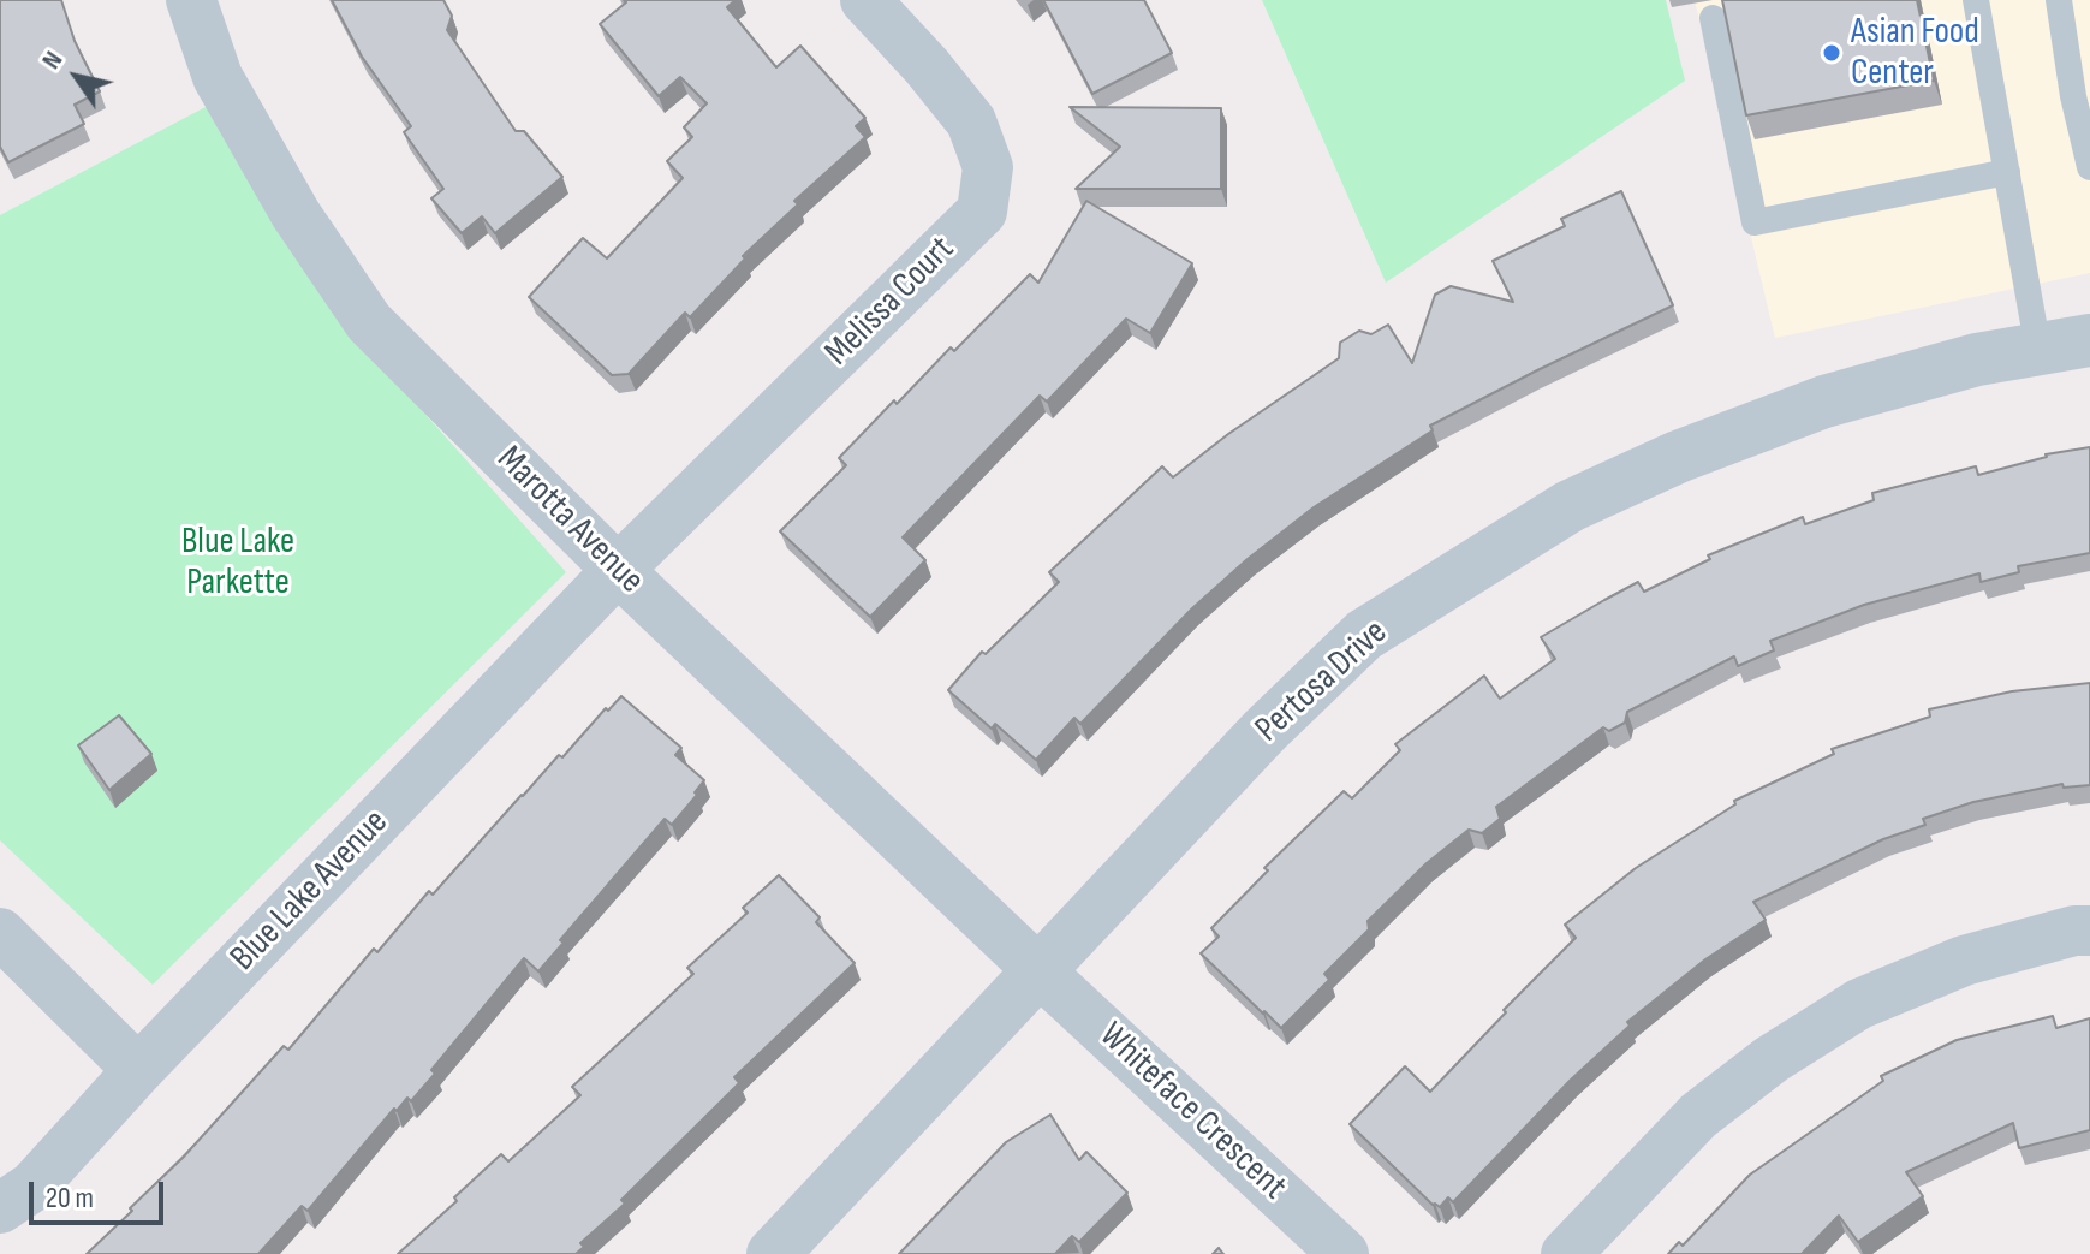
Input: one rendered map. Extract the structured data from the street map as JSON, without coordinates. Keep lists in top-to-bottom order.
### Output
{
  "streets": {
    "street": [
      "Melissa Court",
      "Marotta Avenue",
      "Pertosa Drive",
      "Blue Lake Avenue",
      "Whiteface Crescent"
    ]
  },
  "crossings": [
    ["Melissa Court", "Marotta Avenue"],
    ["Melissa Court", "Blue Lake Avenue"],
    ["Marotta Avenue", "Pertosa Drive"],
    ["Marotta Avenue", "Blue Lake Avenue"],
    ["Marotta Avenue", "Whiteface Crescent"],
    ["Pertosa Drive", "Whiteface Crescent"]
  ],
  "parks": ["Blue Lake Parkette"],
  "places": ["Asian Food Center"],
  "scale_bar": "20 m",
  "north": "top left"
}
